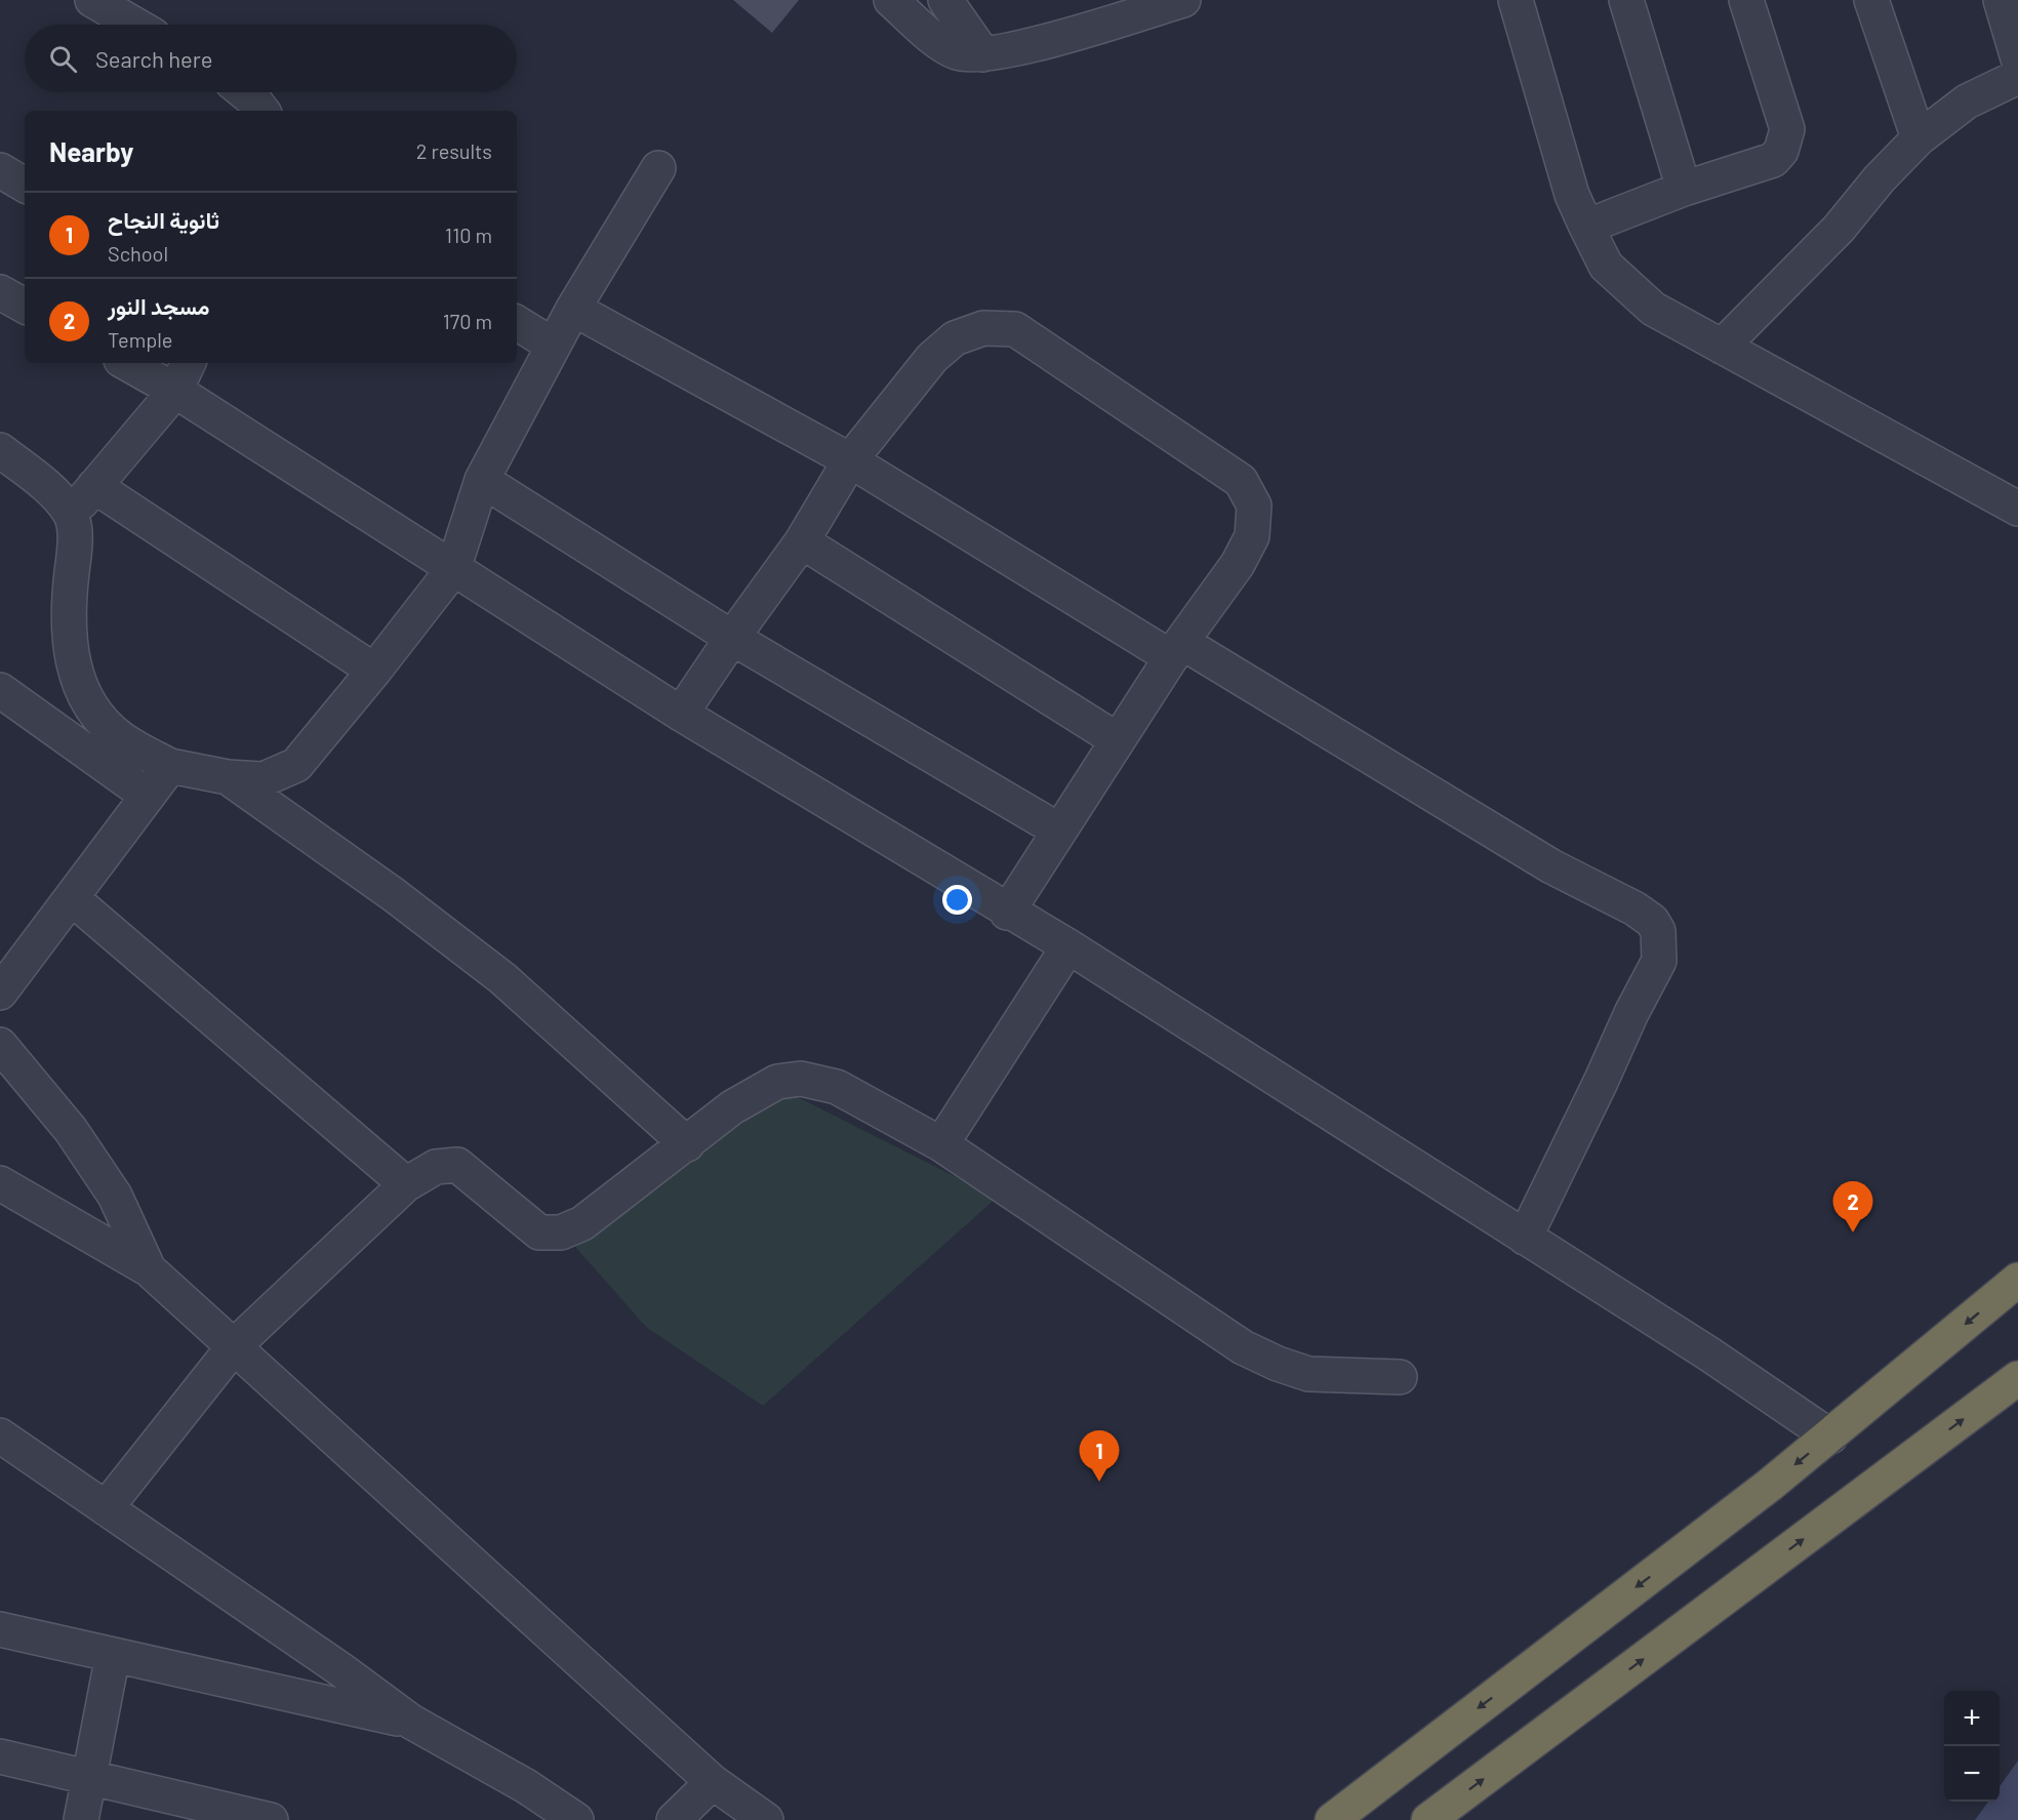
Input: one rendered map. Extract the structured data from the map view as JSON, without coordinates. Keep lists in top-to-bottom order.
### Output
{
  "page": {
    "search": "Search here",
    "heading": ["Nearby", "2 results"],
    "list": [
      {
        "mark": "1",
        "name": "ثانوية النجاح",
        "note": "School",
        "value": "110 m"
      },
      {
        "mark": "2",
        "name": "مسجد النور",
        "note": "Temple",
        "value": "170 m"
      }
    ],
    "pins": ["2", "1"],
    "map_buttons": ["+", "−"]
  }
}
